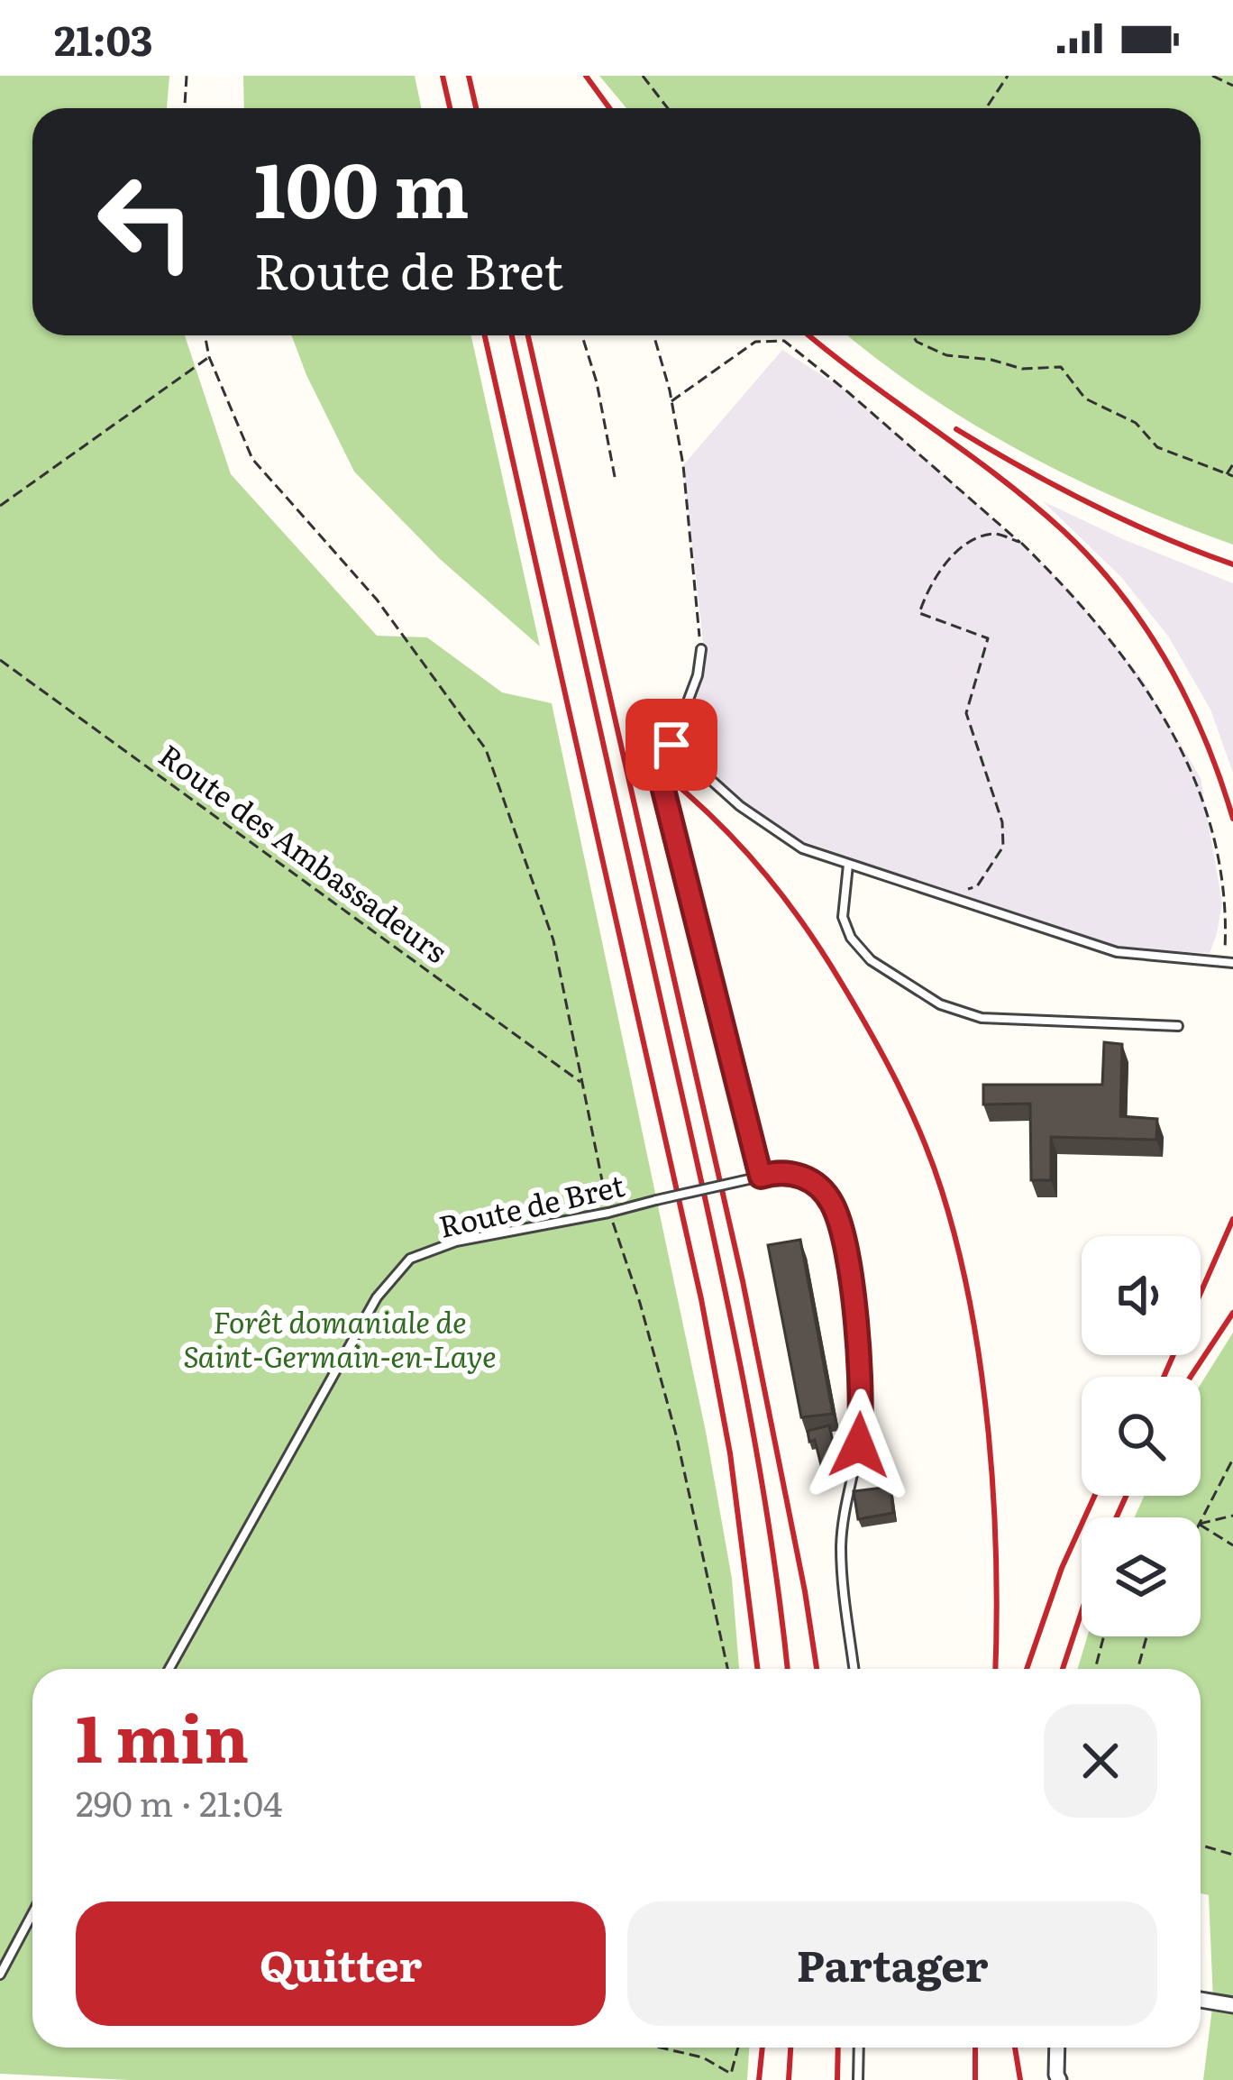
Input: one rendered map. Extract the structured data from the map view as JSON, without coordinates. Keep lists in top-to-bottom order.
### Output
{
  "streets": {
    "lane": ["Route de Bret"],
    "path": ["Route des Ambassadeurs"]
  },
  "parks": ["Forêt domaniale de Saint-Germain-en-Laye"],
  "page": {
    "status": "21:03",
    "turn": ["100 m", "Route de Bret"],
    "heading": ["1 min", "290 m · 21:04"],
    "buttons": ["Quitter", "Partager"]
  }
}
